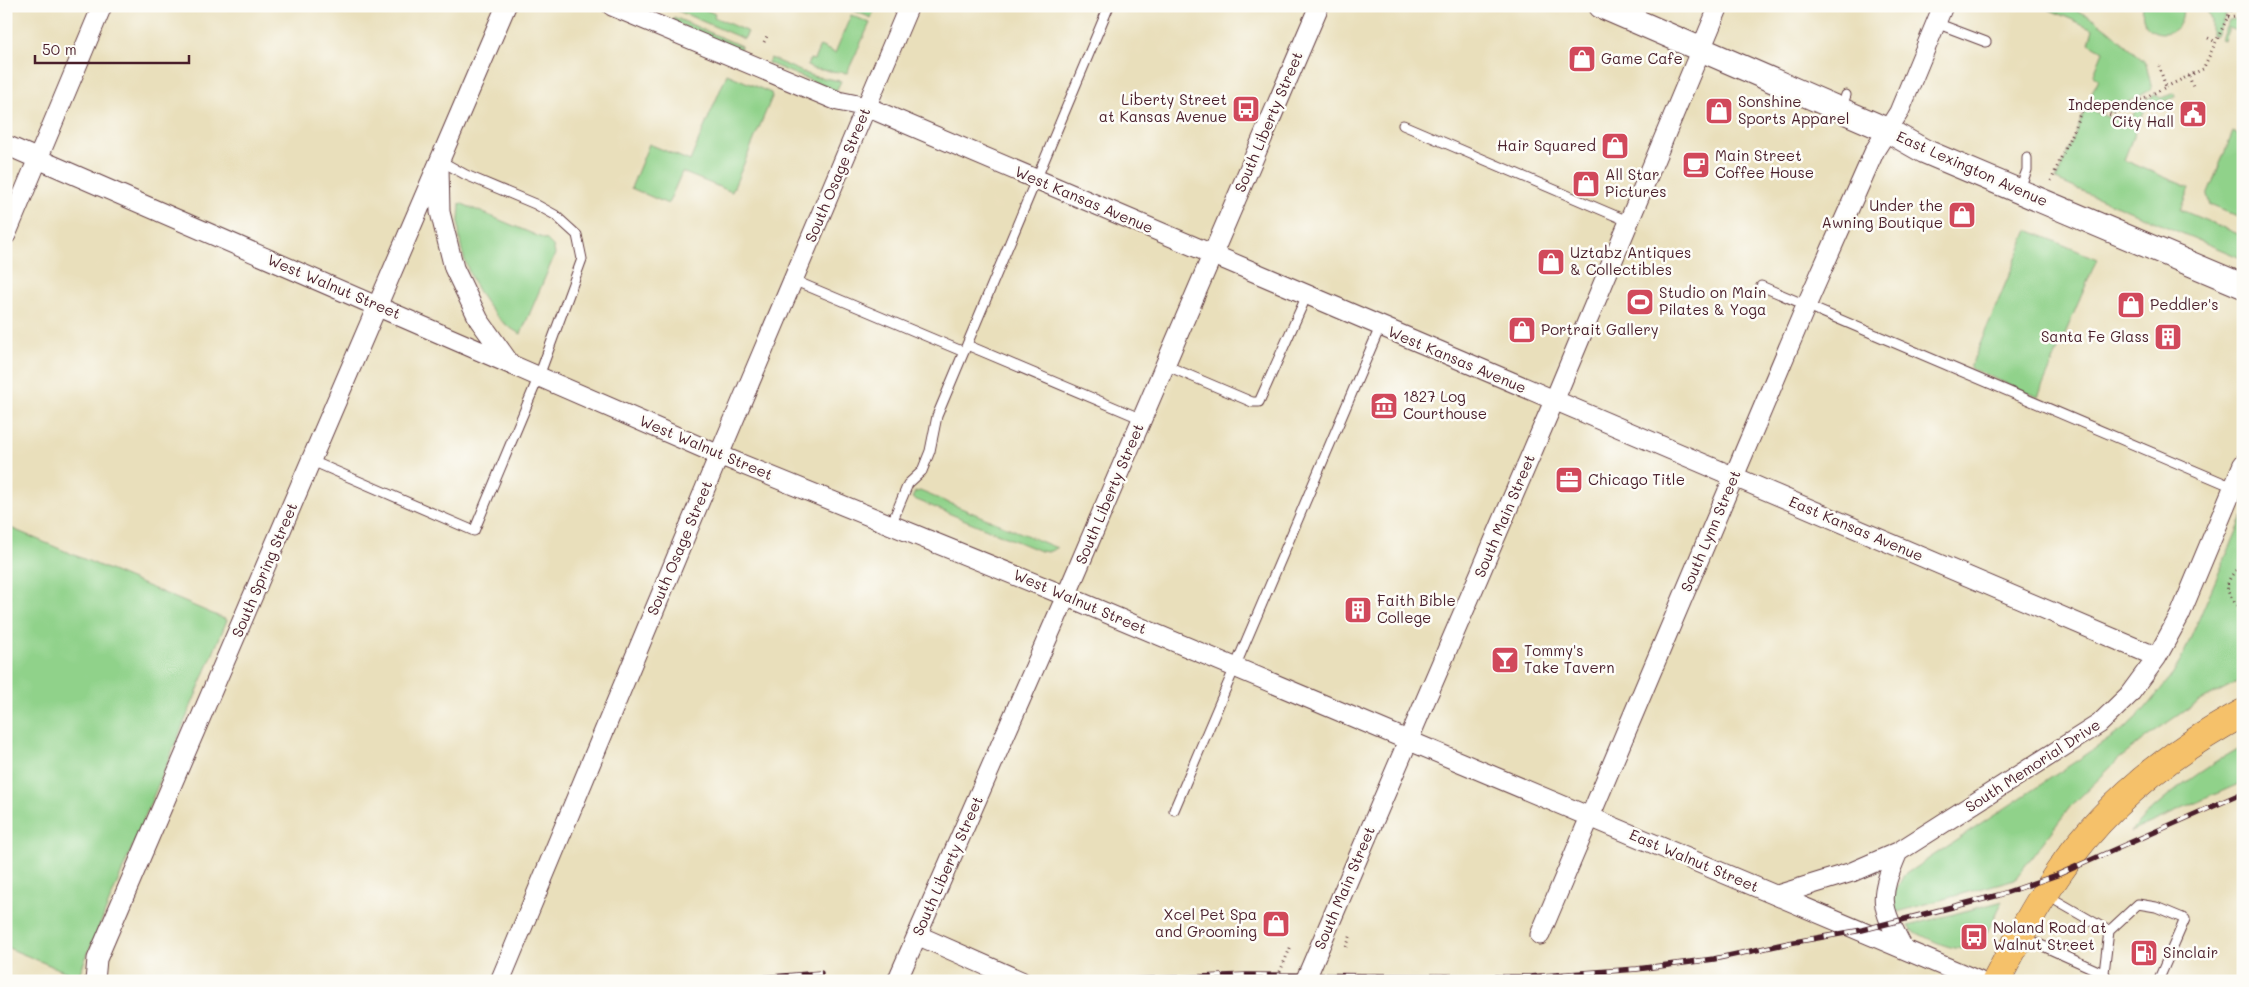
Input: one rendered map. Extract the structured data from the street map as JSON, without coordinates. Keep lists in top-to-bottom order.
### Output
{
  "streets": {
    "street": [
      "South Liberty Street",
      "East Lexington Avenue",
      "South Osage Street",
      "West Kansas Avenue",
      "West Walnut Street",
      "South Main Street",
      "East Kansas Avenue",
      "South Lynn Street",
      "South Spring Street",
      "South Memorial Drive",
      "East Walnut Street"
    ]
  },
  "crossings": [
    ["South Liberty Street", "West Kansas Avenue"],
    ["South Liberty Street", "West Walnut Street"],
    ["East Lexington Avenue", "South Main Street"],
    ["East Lexington Avenue", "South Lynn Street"],
    ["South Osage Street", "West Kansas Avenue"],
    ["South Osage Street", "West Walnut Street"],
    ["West Kansas Avenue", "South Main Street"],
    ["West Kansas Avenue", "East Kansas Avenue"],
    ["West Walnut Street", "South Main Street"],
    ["West Walnut Street", "South Spring Street"],
    ["West Walnut Street", "East Walnut Street"],
    ["South Main Street", "East Kansas Avenue"],
    ["South Main Street", "East Walnut Street"],
    ["East Kansas Avenue", "South Lynn Street"],
    ["East Kansas Avenue", "South Memorial Drive"],
    ["South Lynn Street", "East Walnut Street"],
    ["South Memorial Drive", "East Walnut Street"]
  ],
  "places": {
    "shop": [
      "Game Cafe",
      "Sonshine Sports Apparel",
      "Hair Squared",
      "All Star Pictures",
      "Under the Awning Boutique",
      "Uztabz Antiques & Collectibles",
      "Peddler's",
      "Portrait Gallery",
      "Xcel Pet Spa and Grooming"
    ],
    "bus stop": ["Liberty Street at Kansas Avenue", "Noland Road at Walnut Street"],
    "public building": ["Independence City Hall"],
    "cafe": ["Main Street Coffee House"],
    "sports": ["Studio on Main Pilates & Yoga"],
    "building": ["Santa Fe Glass", "Faith Bible College"],
    "museum": ["1827 Log Courthouse"],
    "office": ["Chicago Title"],
    "bar": ["Tommy's Take Tavern"],
    "fuel station": ["Sinclair"]
  },
  "scale_bar": "50 m"
}
